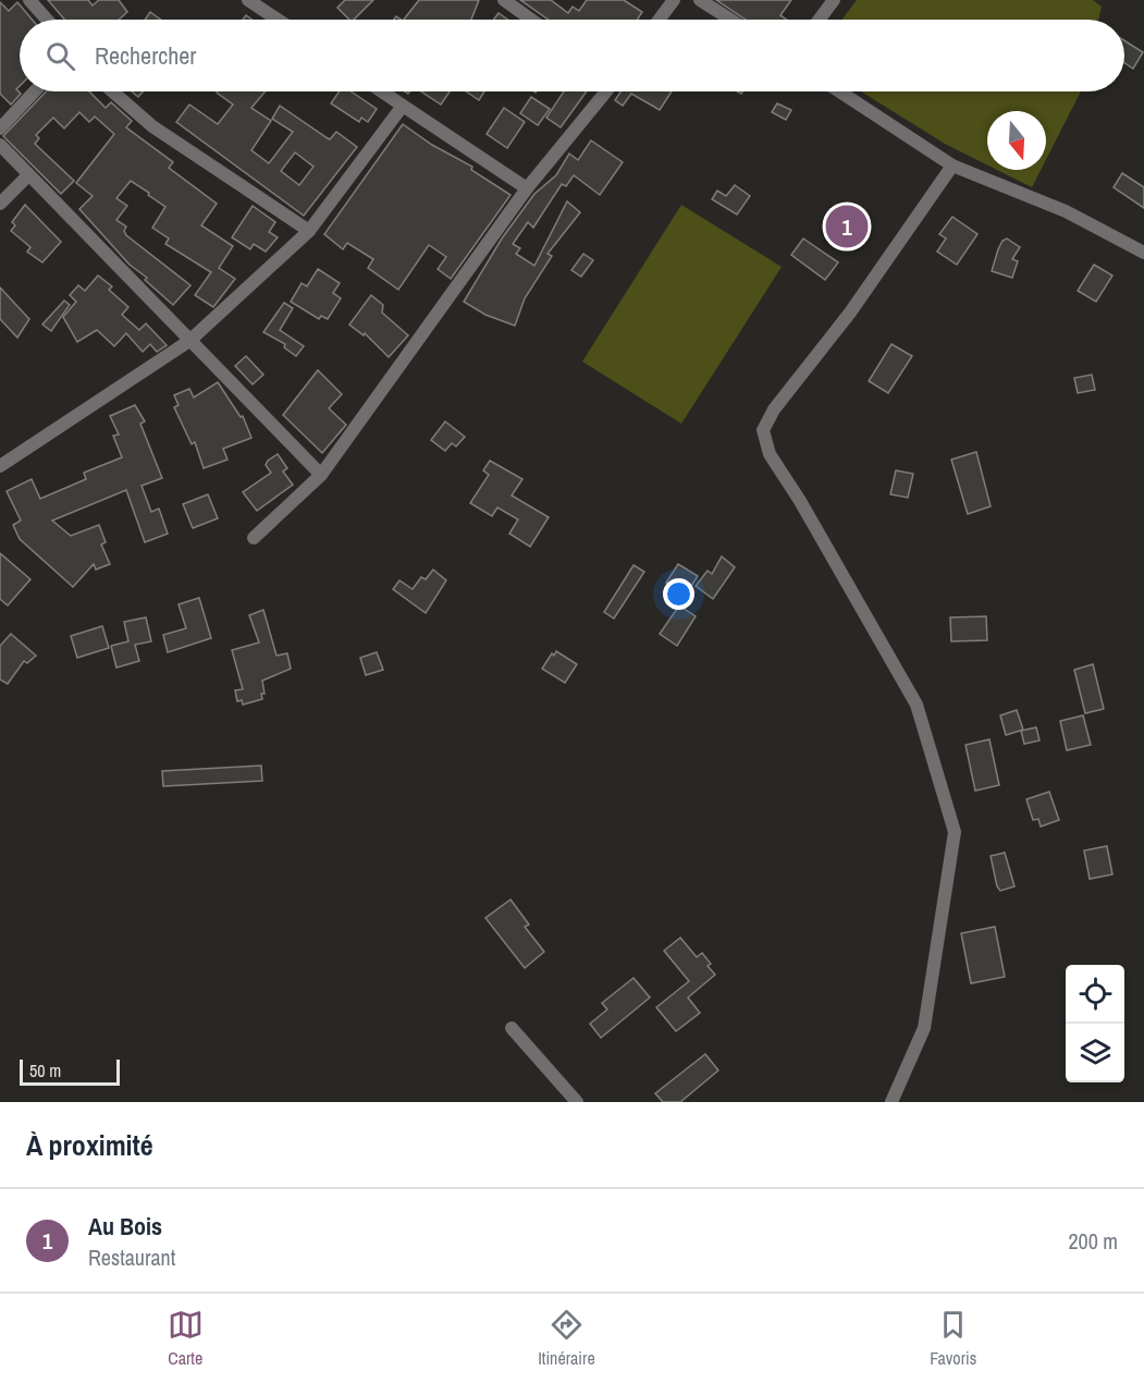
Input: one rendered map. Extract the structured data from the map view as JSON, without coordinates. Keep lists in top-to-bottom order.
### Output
{
  "scale_bar": "50 m",
  "north": "bottom",
  "page": {
    "search": "Rechercher",
    "pins": "1",
    "scale": "50 m",
    "heading": "À proximité",
    "list": [
      {
        "mark": "1",
        "name": "Au Bois",
        "note": "Restaurant",
        "value": "200 m"
      }
    ],
    "nav": ["Carte", "Itinéraire", "Favoris"]
  }
}
